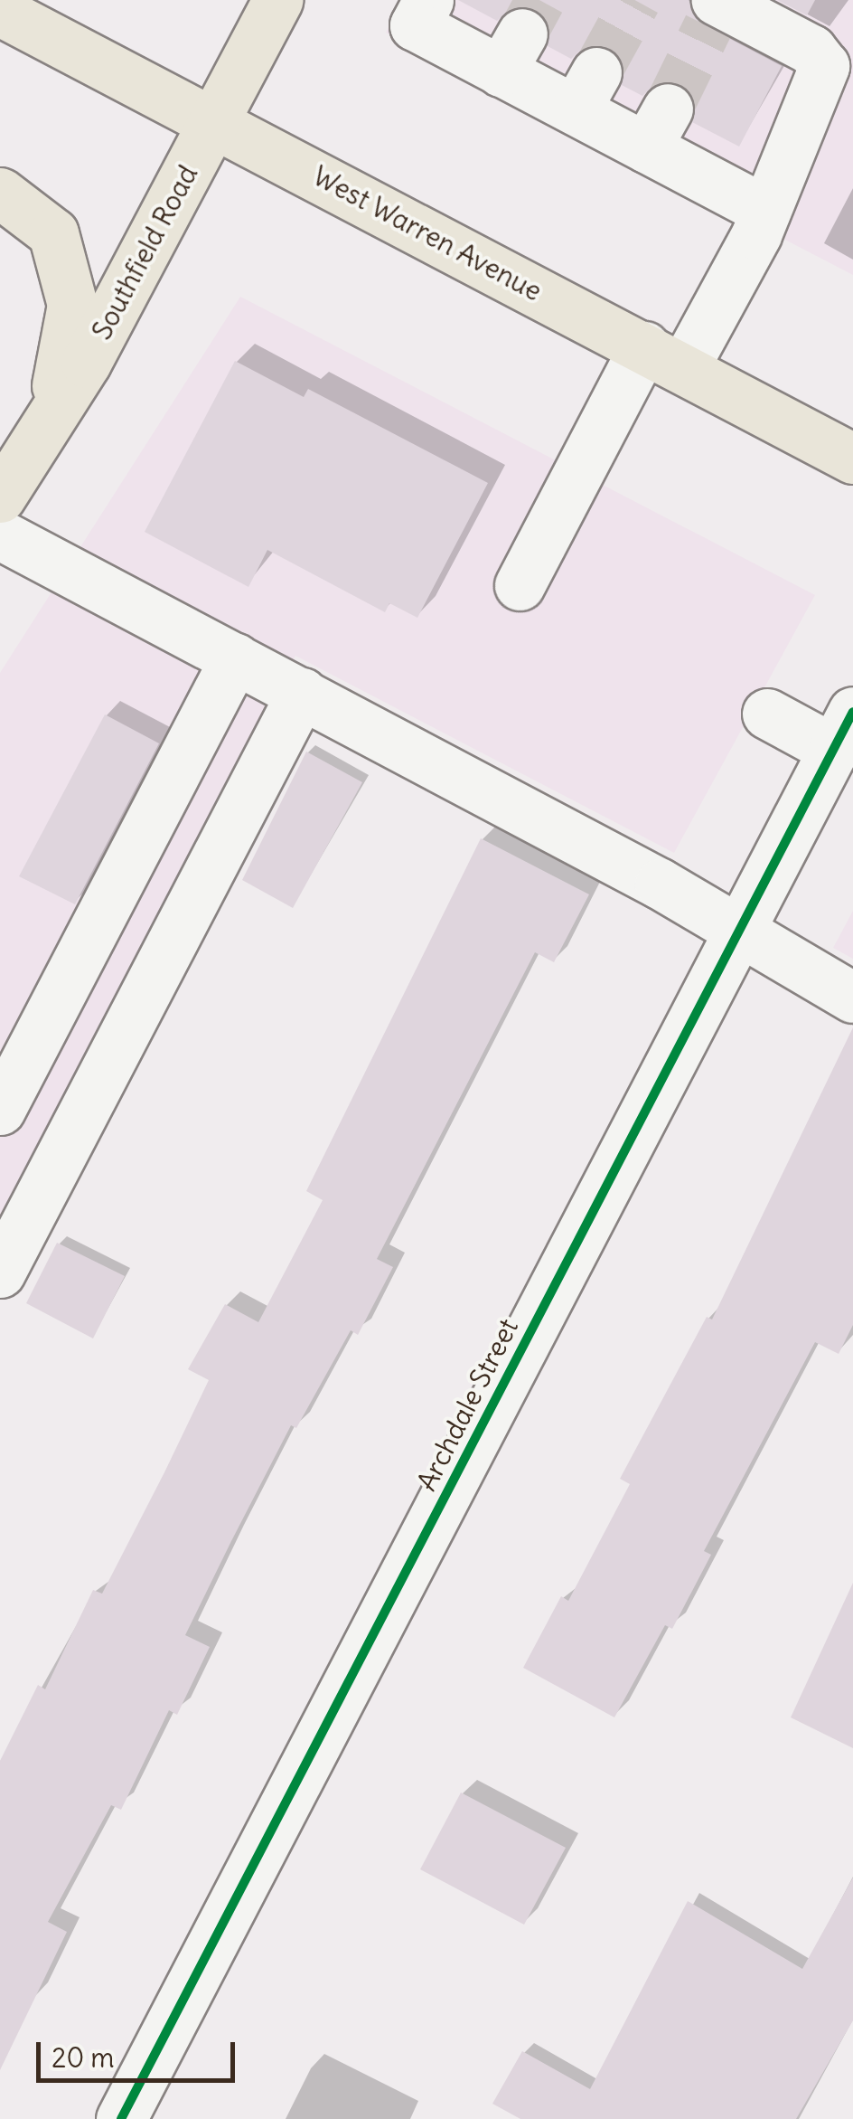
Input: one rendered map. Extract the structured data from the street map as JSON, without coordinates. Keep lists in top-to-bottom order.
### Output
{
  "streets": {
    "main road": ["West Warren Avenue", "Southfield Road"],
    "street": ["Archdale Street"]
  },
  "crossings": [
    ["West Warren Avenue", "Southfield Road"]
  ],
  "scale_bar": "20 m"
}
